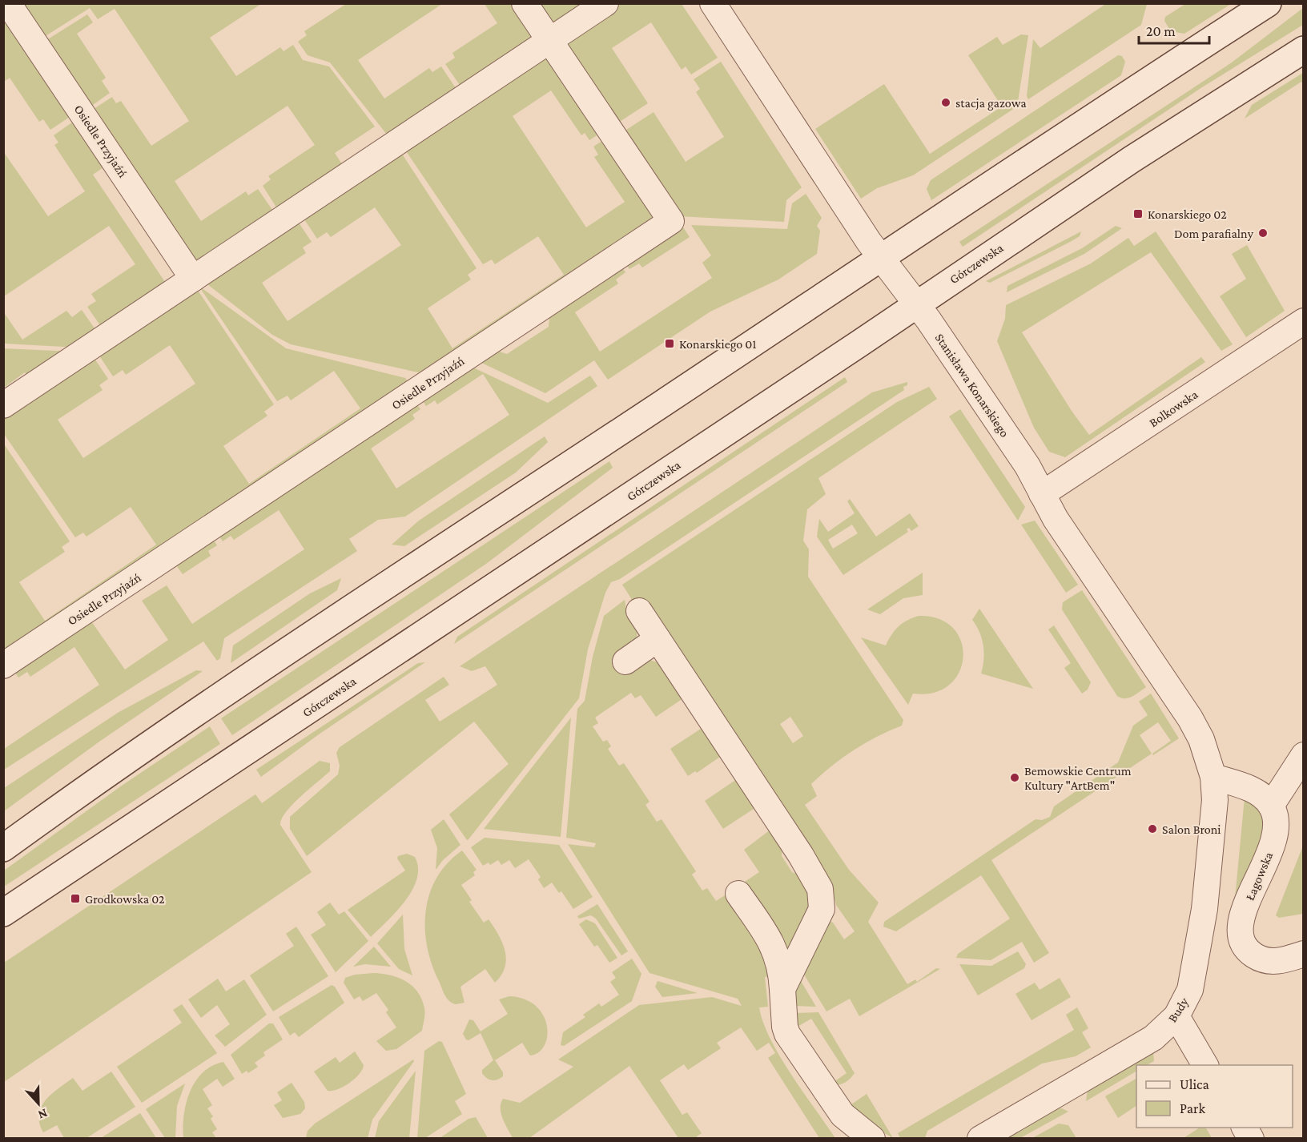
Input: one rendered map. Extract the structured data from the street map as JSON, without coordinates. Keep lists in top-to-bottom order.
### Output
{
  "streets": {
    "main road": ["Górczewska"],
    "street": [
      "Osiedle Przyjaźń",
      "Stanisława Konarskiego",
      "Bolkowska",
      "Łagowska",
      "Budy"
    ]
  },
  "crossings": [
    ["Górczewska", "Stanisława Konarskiego"],
    ["Stanisława Konarskiego", "Bolkowska"],
    ["Stanisława Konarskiego", "Budy"]
  ],
  "places": {
    "other": [
      "stacja gazowa",
      "Dom parafialny",
      "Bemowskie Centrum Kultury \"ArtBem\"",
      "Salon Broni"
    ],
    "transit": ["Konarskiego 02", "Konarskiego 01", "Grodkowska 02"]
  },
  "legend": ["Ulica", "Park"],
  "scale_bar": "20 m",
  "north": "bottom"
}
